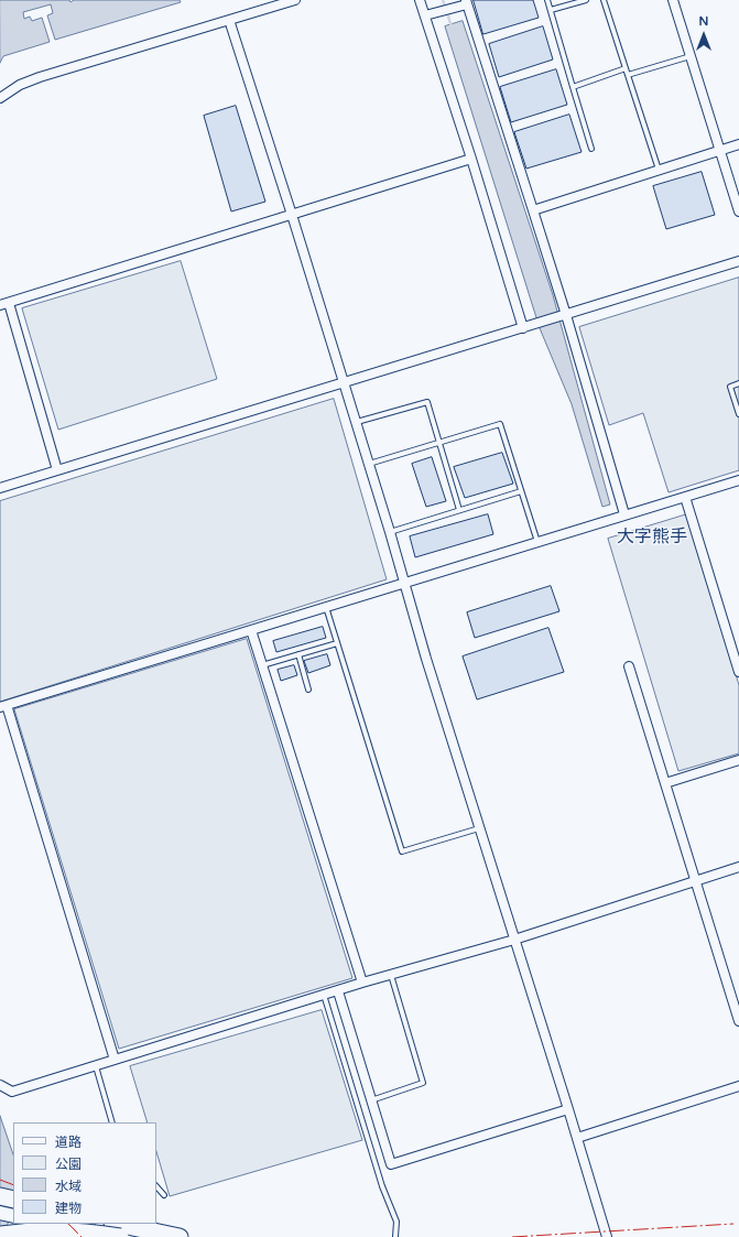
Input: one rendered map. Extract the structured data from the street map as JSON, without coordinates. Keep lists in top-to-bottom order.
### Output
{
  "districts": ["大字熊手"],
  "legend": [
    "道路",
    "公園",
    "水域",
    "建物"
  ],
  "north": "top"
}
